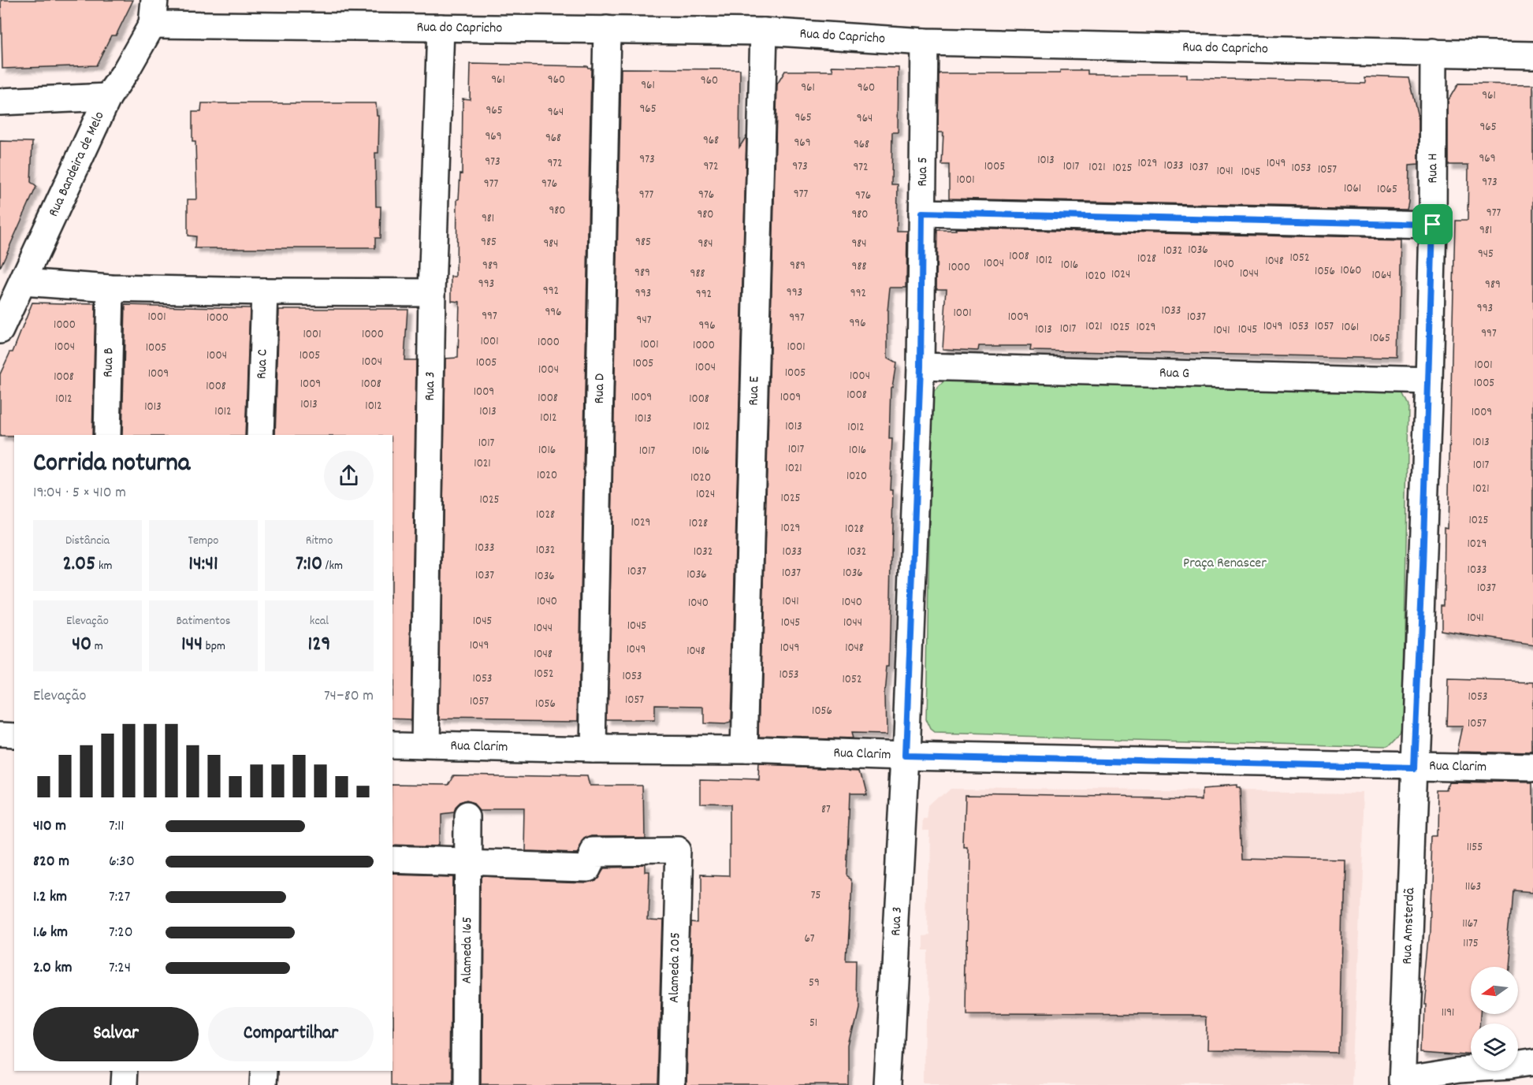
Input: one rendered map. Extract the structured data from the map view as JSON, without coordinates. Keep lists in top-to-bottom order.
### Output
{
  "streets": {
    "street": [
      "Rua do Capricho",
      "Rua Bandeira de Melo",
      "Rua H",
      "Rua 5",
      "Rua B",
      "Rua C",
      "Rua G",
      "Rua 3",
      "Rua D",
      "Rua E",
      "Rua Clarim",
      "Rua Amsterdã",
      "Alameda 165",
      "Alameda 205"
    ]
  },
  "crossings": [
    ["Rua do Capricho", "Rua Bandeira de Melo"],
    ["Rua do Capricho", "Rua H"],
    ["Rua do Capricho", "Rua 5"],
    ["Rua do Capricho", "Rua 3"],
    ["Rua do Capricho", "Rua D"],
    ["Rua do Capricho", "Rua E"],
    ["Rua H", "Rua G"],
    ["Rua H", "Rua Clarim"],
    ["Rua H", "Rua Amsterdã"],
    ["Rua 5", "Rua G"],
    ["Rua 5", "Rua 3"],
    ["Rua 5", "Rua Clarim"],
    ["Rua 3", "Rua Clarim"],
    ["Rua D", "Rua Clarim"],
    ["Rua E", "Rua Clarim"],
    ["Rua Clarim", "Rua Amsterdã"],
    ["Alameda 165", "Alameda 205"]
  ],
  "parks": ["Praça Renascer"],
  "house_numbers": [
    "961",
    "960",
    "960",
    "961",
    "961",
    "960",
    "961",
    "965",
    "965",
    "964",
    "965",
    "964",
    "965",
    "969",
    "968",
    "968",
    "969",
    "968",
    "969",
    "973",
    "1013",
    "973",
    "972",
    "1029",
    "1049",
    "1033",
    "972",
    "973",
    "1005",
    "1017",
    "972",
    "1021",
    "1037",
    "1025",
    "1053",
    "1057",
    "1041",
    "1045",
    "1001",
    "973",
    "977",
    "976",
    "1061",
    "1065",
    "977",
    "977",
    "976",
    "976",
    "980",
    "977",
    "980",
    "980",
    "981",
    "981",
    "985",
    "985",
    "984",
    "984",
    "984",
    "1036",
    "1032",
    "945",
    "1008",
    "1052",
    "1028",
    "1012",
    "1048",
    "1004",
    "1040",
    "1016",
    "989",
    "989",
    "988",
    "1000",
    "1060",
    "1056",
    "989",
    "988",
    "1044",
    "1024",
    "1064",
    "1020",
    "993",
    "989",
    "992",
    "993",
    "993",
    "992",
    "992",
    "993",
    "1033",
    "996",
    "1001",
    "997",
    "1001",
    "1009",
    "1037",
    "1000",
    "997",
    "947",
    "996",
    "1000",
    "996",
    "1021",
    "1049",
    "1053",
    "1057",
    "1025",
    "1029",
    "1061",
    "1017",
    "1013",
    "1045",
    "1041",
    "997",
    "1001",
    "1000",
    "1065",
    "1001",
    "1000",
    "1001",
    "1000",
    "1004",
    "1001",
    "1005",
    "1004",
    "1005",
    "1004",
    "1005",
    "1005",
    "1001",
    "1004",
    "1004",
    "1005",
    "1009",
    "1004",
    "1008",
    "1005",
    "1009",
    "1008",
    "1008",
    "1009",
    "1008",
    "1009",
    "1009",
    "1008",
    "1012",
    "1008",
    "1013",
    "1012",
    "1013",
    "1012",
    "1013",
    "1009",
    "1012",
    "1013",
    "1012",
    "1013",
    "1012",
    "1013",
    "1017",
    "1017",
    "1016",
    "1016",
    "1017",
    "1016",
    "1021",
    "1017",
    "1021",
    "1020",
    "1020",
    "1020",
    "1021",
    "1024",
    "1025",
    "1025",
    "1028",
    "1025",
    "1029",
    "1028",
    "1029",
    "1028",
    "1029",
    "1033",
    "1032",
    "1032",
    "1033",
    "1032",
    "1033",
    "1037",
    "1037",
    "1036",
    "1036",
    "1037",
    "1036",
    "1037",
    "1040",
    "1041",
    "1040",
    "1040",
    "1041",
    "1045",
    "1045",
    "1044",
    "1045",
    "1044",
    "1049",
    "1049",
    "1048",
    "1049",
    "1048",
    "1048",
    "1052",
    "1053",
    "1053",
    "1053",
    "1052",
    "1053",
    "1057",
    "1057",
    "1056",
    "1056",
    "1057",
    "87",
    "1155",
    "1163",
    "75",
    "1167",
    "67",
    "1175",
    "59",
    "1191",
    "51"
  ],
  "north": "left",
  "page": {
    "heading": ["Corrida noturna", "19:04 · 5 × 410 m"],
    "stats": [
      ["Distância", "2.05 km"],
      ["Tempo", "14:41"],
      ["Ritmo", "7:10 /km"],
      ["Elevação", "40 m"],
      ["Batimentos", "144 bpm"],
      ["kcal", "129"]
    ],
    "chart": ["Elevação", "74–80 m"],
    "list": [
      {
        "name": "410 m",
        "note": "7:11"
      },
      {
        "name": "820 m",
        "note": "6:30"
      },
      {
        "name": "1.2 km",
        "note": "7:27"
      },
      {
        "name": "1.6 km",
        "note": "7:20"
      },
      {
        "name": "2.0 km",
        "note": "7:24"
      }
    ],
    "buttons": ["Salvar", "Compartilhar"]
  }
}
